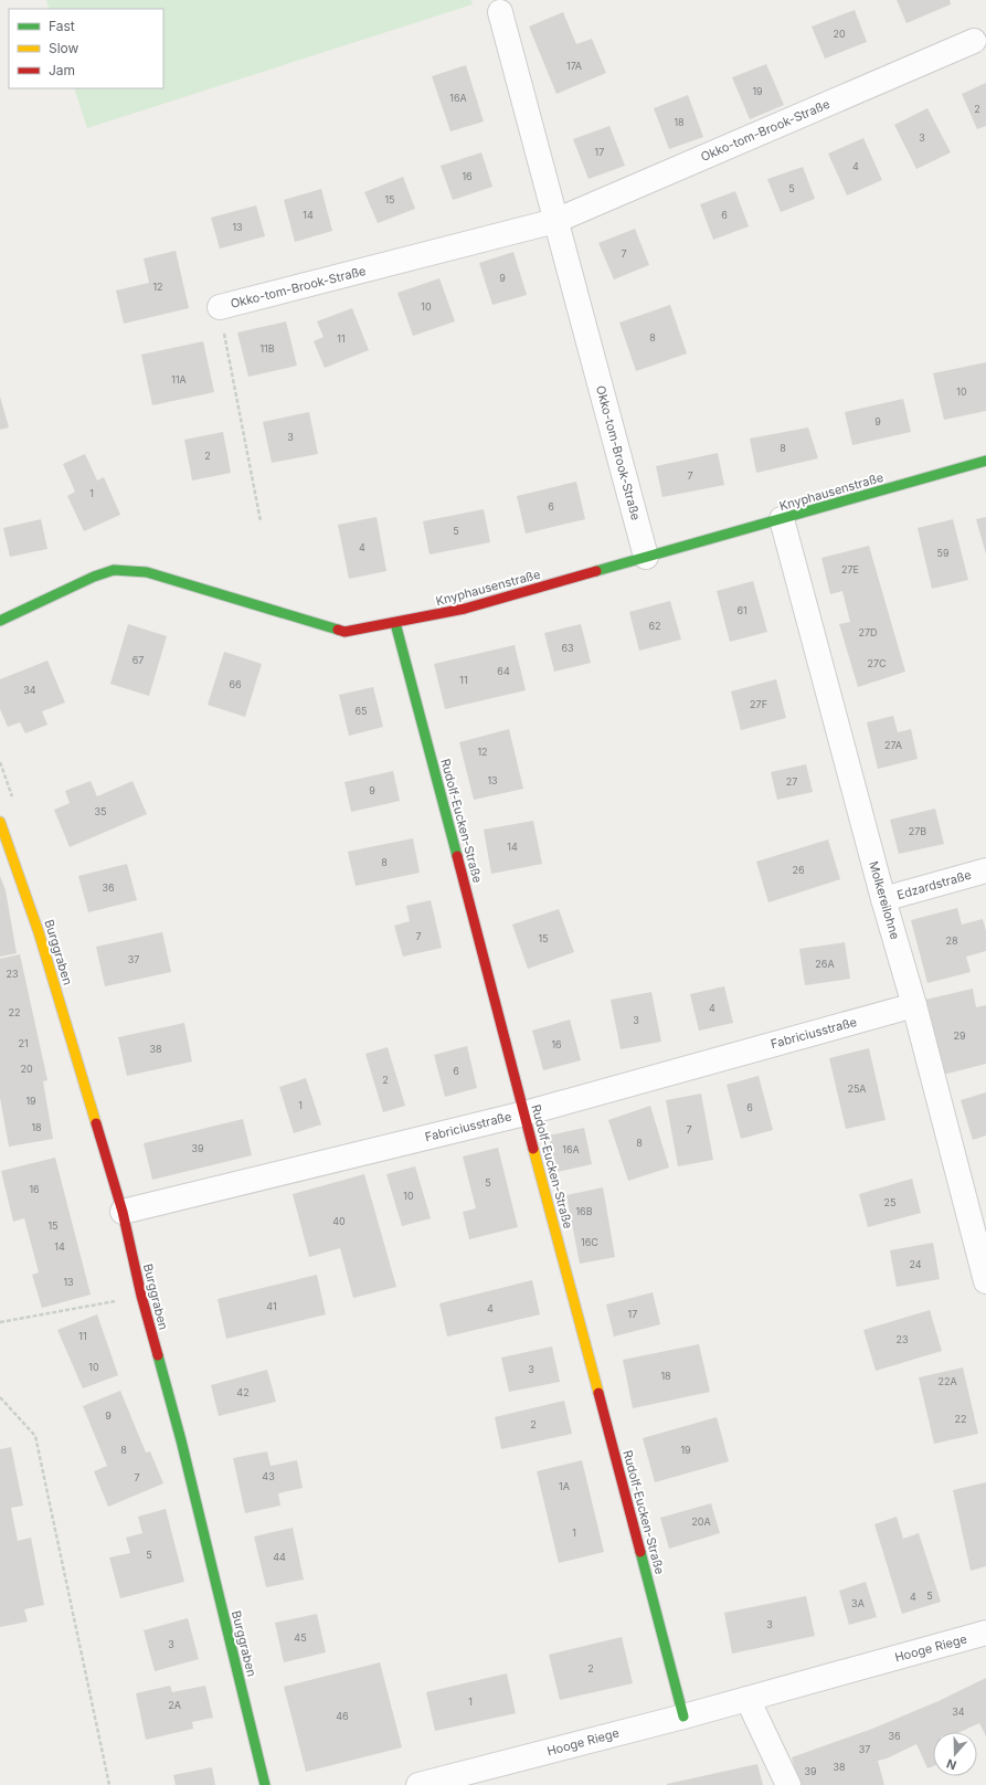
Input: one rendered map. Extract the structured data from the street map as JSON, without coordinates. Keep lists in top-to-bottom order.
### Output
{
  "streets": {
    "street": [
      "Okko-tom-Brook-Straße",
      "Knyphausenstraße",
      "Rudolf-Eucken-Straße",
      "Edzardstraße",
      "Molkereilohne",
      "Burggraben",
      "Fabriciusstraße",
      "Hooge Riege"
    ]
  },
  "crossings": [
    ["Okko-tom-Brook-Straße", "Knyphausenstraße"],
    ["Knyphausenstraße", "Rudolf-Eucken-Straße"],
    ["Knyphausenstraße", "Molkereilohne"],
    ["Rudolf-Eucken-Straße", "Fabriciusstraße"],
    ["Rudolf-Eucken-Straße", "Hooge Riege"],
    ["Edzardstraße", "Molkereilohne"],
    ["Molkereilohne", "Fabriciusstraße"],
    ["Burggraben", "Fabriciusstraße"]
  ],
  "house_numbers": [
    "20",
    "17A",
    "19",
    "16A",
    "2",
    "18",
    "3",
    "17",
    "4",
    "16",
    "5",
    "15",
    "14",
    "6",
    "13",
    "7",
    "9",
    "12",
    "10",
    "8",
    "11",
    "11B",
    "11A",
    "10",
    "9",
    "3",
    "8",
    "2",
    "7",
    "1",
    "6",
    "5",
    "4",
    "59",
    "27E",
    "61",
    "62",
    "27D",
    "63",
    "67",
    "27C",
    "64",
    "11",
    "66",
    "34",
    "27F",
    "65",
    "27A",
    "12",
    "13",
    "27",
    "9",
    "35",
    "27B",
    "14",
    "8",
    "26",
    "36",
    "7",
    "15",
    "28",
    "37",
    "26A",
    "23",
    "4",
    "22",
    "3",
    "29",
    "21",
    "16",
    "38",
    "20",
    "6",
    "2",
    "25A",
    "19",
    "1",
    "6",
    "18",
    "7",
    "8",
    "39",
    "16A",
    "5",
    "16",
    "10",
    "25",
    "16B",
    "40",
    "15",
    "16C",
    "14",
    "24",
    "13",
    "41",
    "4",
    "17",
    "11",
    "23",
    "10",
    "3",
    "18",
    "22A",
    "42",
    "9",
    "22",
    "2",
    "8",
    "19",
    "43",
    "7",
    "1A",
    "20A",
    "1",
    "5",
    "44",
    "5",
    "4",
    "3A",
    "3",
    "45",
    "3",
    "2",
    "1",
    "2A",
    "34",
    "46",
    "36",
    "37",
    "38",
    "39"
  ],
  "legend": ["Fast", "Slow", "Jam"],
  "north": "bottom"
}
